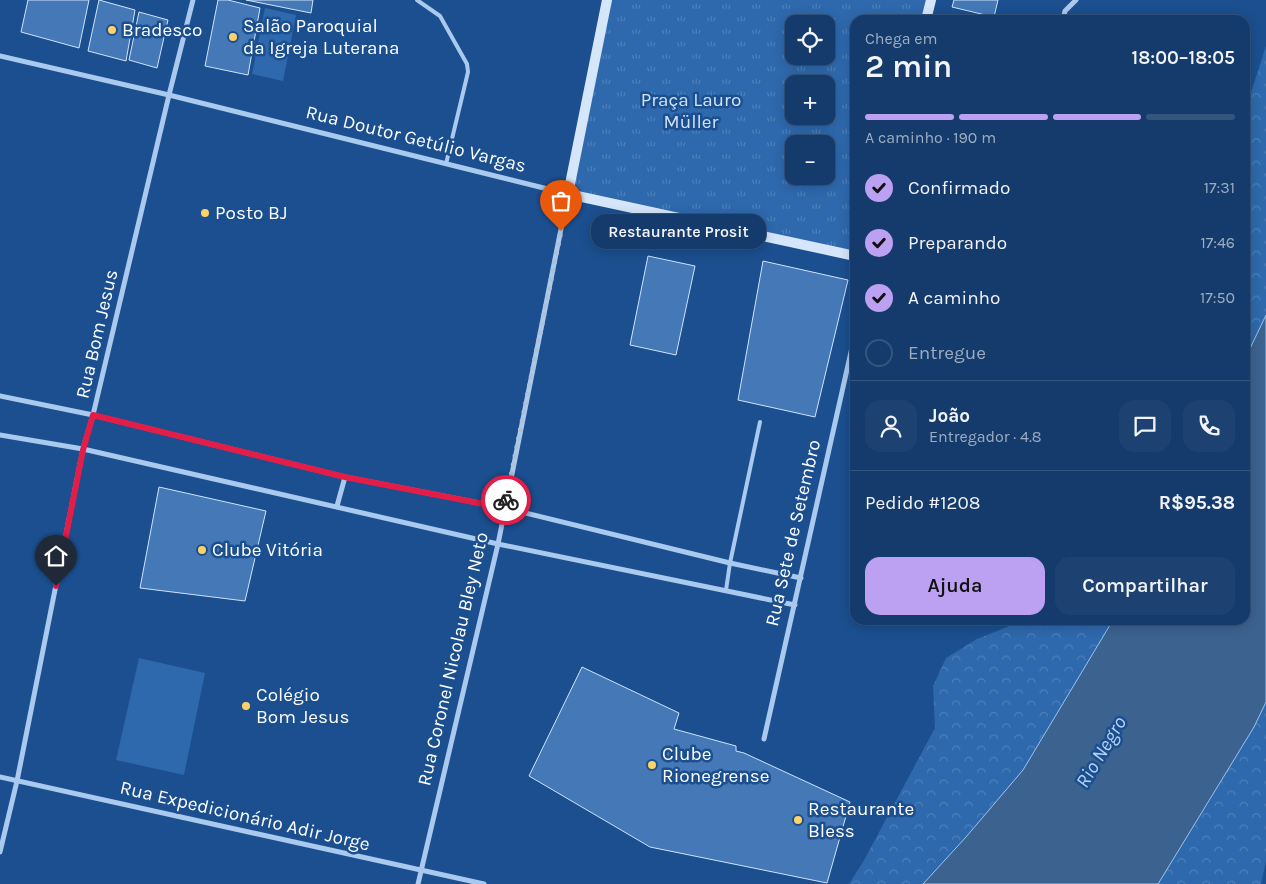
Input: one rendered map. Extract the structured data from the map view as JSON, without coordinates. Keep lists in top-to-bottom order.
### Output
{
  "streets": {
    "main road": ["Rua Doutor Getúlio Vargas", "Rua Coronel Nicolau Bley Neto"],
    "street": ["Rua Bom Jesus", "Rua Sete de Setembro", "Rua Expedicionário Adir Jorge"]
  },
  "crossings": [
    ["Rua Doutor Getúlio Vargas", "Rua Bom Jesus"],
    ["Rua Doutor Getúlio Vargas", "Rua Coronel Nicolau Bley Neto"],
    ["Rua Bom Jesus", "Rua Expedicionário Adir Jorge"],
    ["Rua Coronel Nicolau Bley Neto", "Rua Expedicionário Adir Jorge"]
  ],
  "water": ["Rio Negro"],
  "parks": ["Praça Lauro Müller"],
  "places": [
    "Bradesco",
    "Salão Paroquial da Igreja Luterana",
    "Posto BJ",
    "Restaurante Prosit",
    "Clube Vitória",
    "Colégio Bom Jesus",
    "Clube Rionegrense",
    "Restaurante Bless"
  ],
  "page": {
    "map_buttons": ["+", "−"],
    "heading": ["2 min", "Chega em", "18:00–18:05"],
    "panel": [
      "João",
      "Entregador · 4.8",
      "Pedido #1208",
      "R$95.38"
    ],
    "bar": "A caminho · 190 m",
    "list": [
      ["Confirmado", "17:31"],
      ["Preparando", "17:46"],
      ["A caminho", "17:50"],
      "Entregue"
    ],
    "bubble": "Restaurante Prosit",
    "buttons": ["Ajuda", "Compartilhar"]
  }
}
